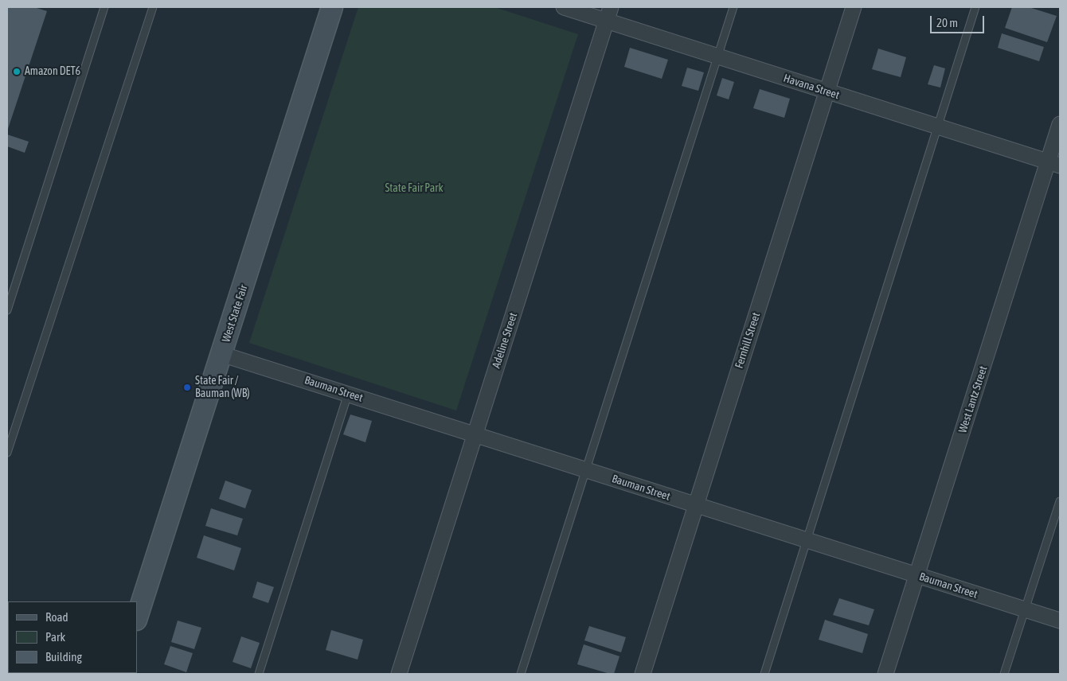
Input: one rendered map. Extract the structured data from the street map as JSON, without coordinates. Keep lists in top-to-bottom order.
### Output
{
  "streets": {
    "street": [
      "Havana Street",
      "West State Fair",
      "Adeline Street",
      "Fernhill Street",
      "Bauman Street",
      "West Lantz Street"
    ]
  },
  "crossings": [
    ["Havana Street", "Adeline Street"],
    ["Havana Street", "Fernhill Street"],
    ["Havana Street", "West Lantz Street"],
    ["West State Fair", "Bauman Street"],
    ["Adeline Street", "Bauman Street"],
    ["Fernhill Street", "Bauman Street"],
    ["Bauman Street", "West Lantz Street"]
  ],
  "parks": ["State Fair Park"],
  "places": ["Amazon DET6", "State Fair / Bauman (WB)"],
  "legend": ["Road", "Park", "Building"],
  "scale_bar": "20 m"
}
